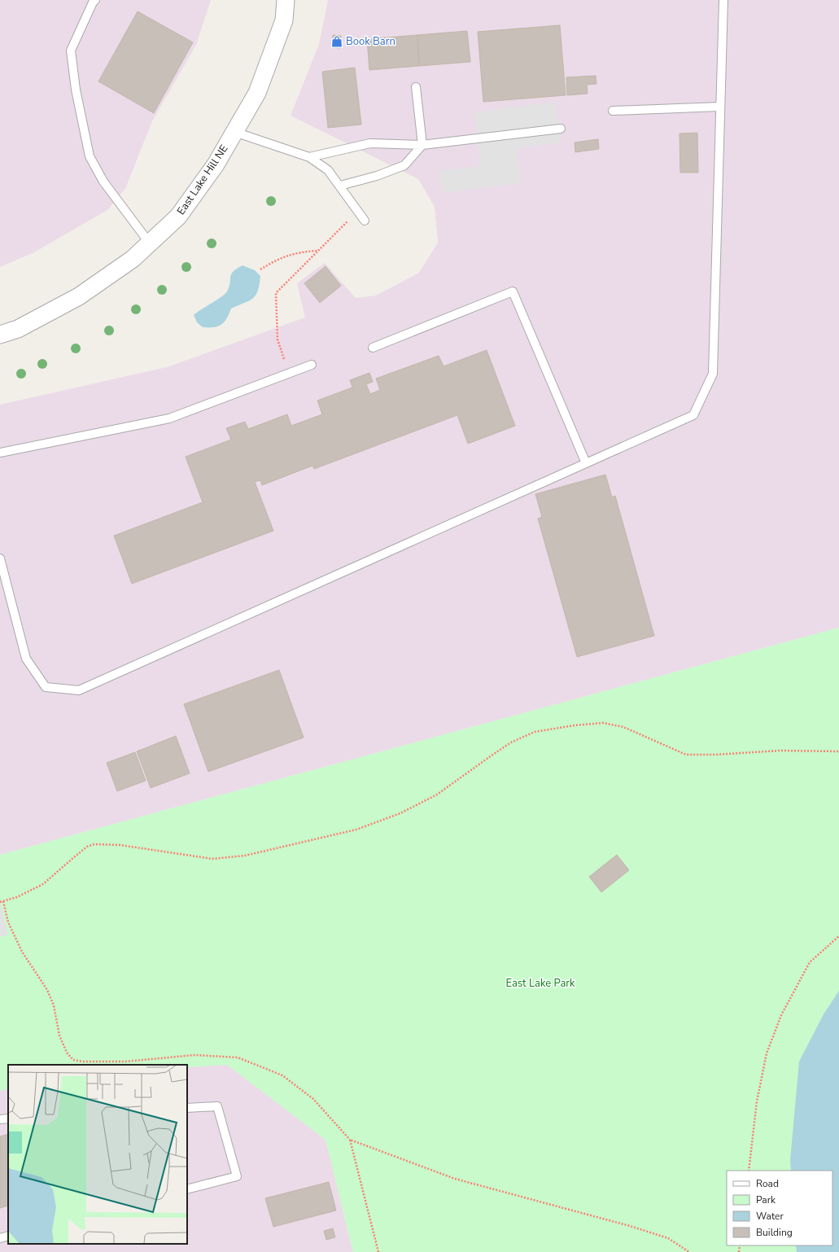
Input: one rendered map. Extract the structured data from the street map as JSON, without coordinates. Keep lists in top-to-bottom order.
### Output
{
  "streets": {
    "street": ["East Lake Hill NE"]
  },
  "parks": ["East Lake Park"],
  "places": {
    "shop": ["Book Barn"]
  },
  "legend": [
    "Road",
    "Park",
    "Water",
    "Building"
  ]
}
